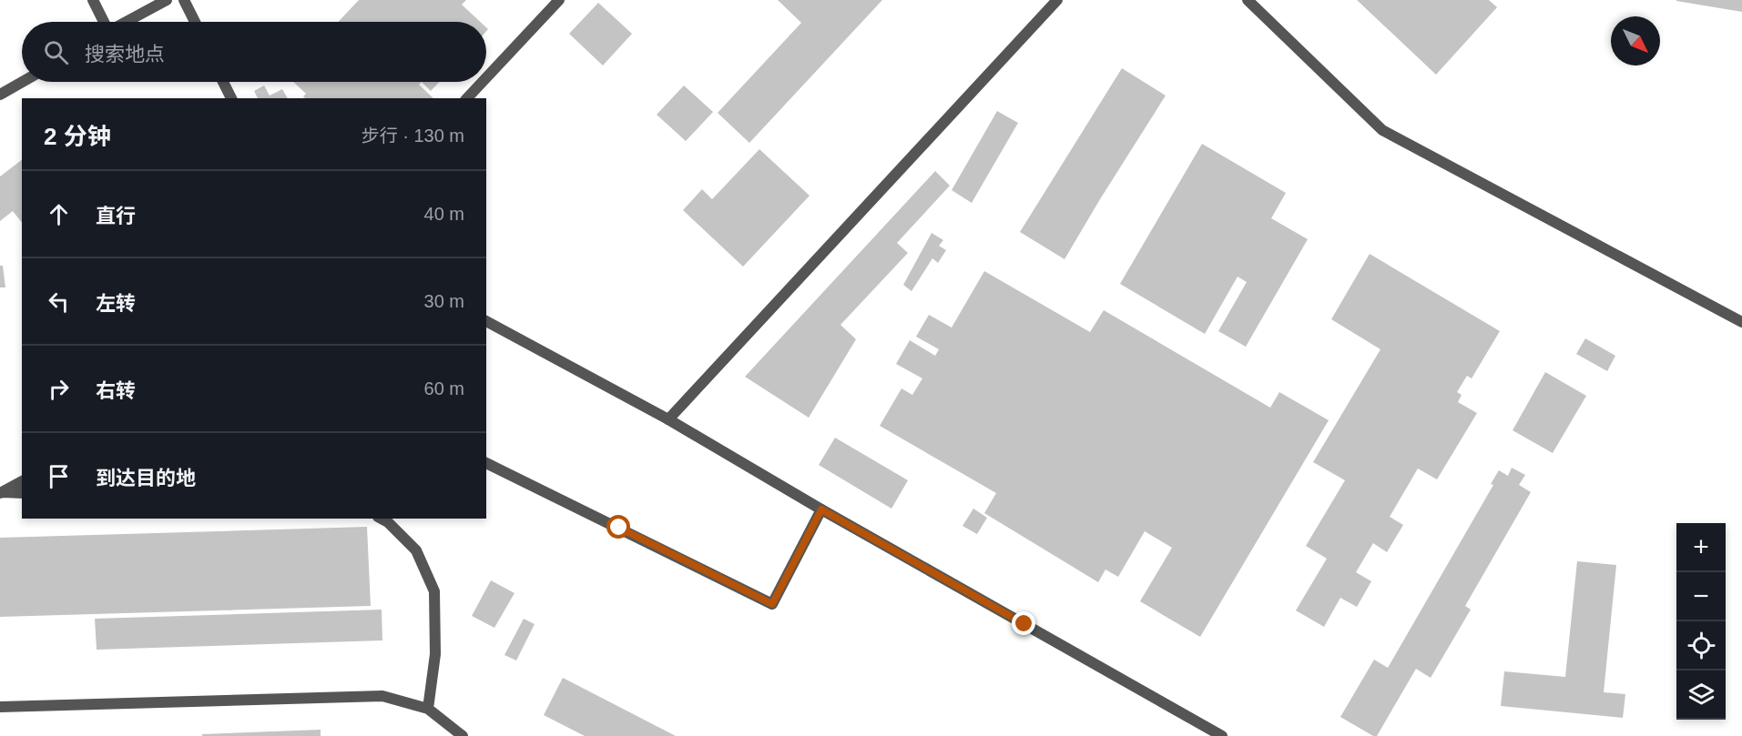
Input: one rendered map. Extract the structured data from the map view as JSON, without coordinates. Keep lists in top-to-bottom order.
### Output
{
  "north": "bottom right",
  "page": {
    "search": "搜索地点",
    "heading": ["2 分钟", "步行 · 130 m"],
    "list": [
      ["直行", "40 m"],
      ["左转", "30 m"],
      ["右转", "60 m"],
      "到达目的地"
    ],
    "map_buttons": ["+", "−"]
  }
}
